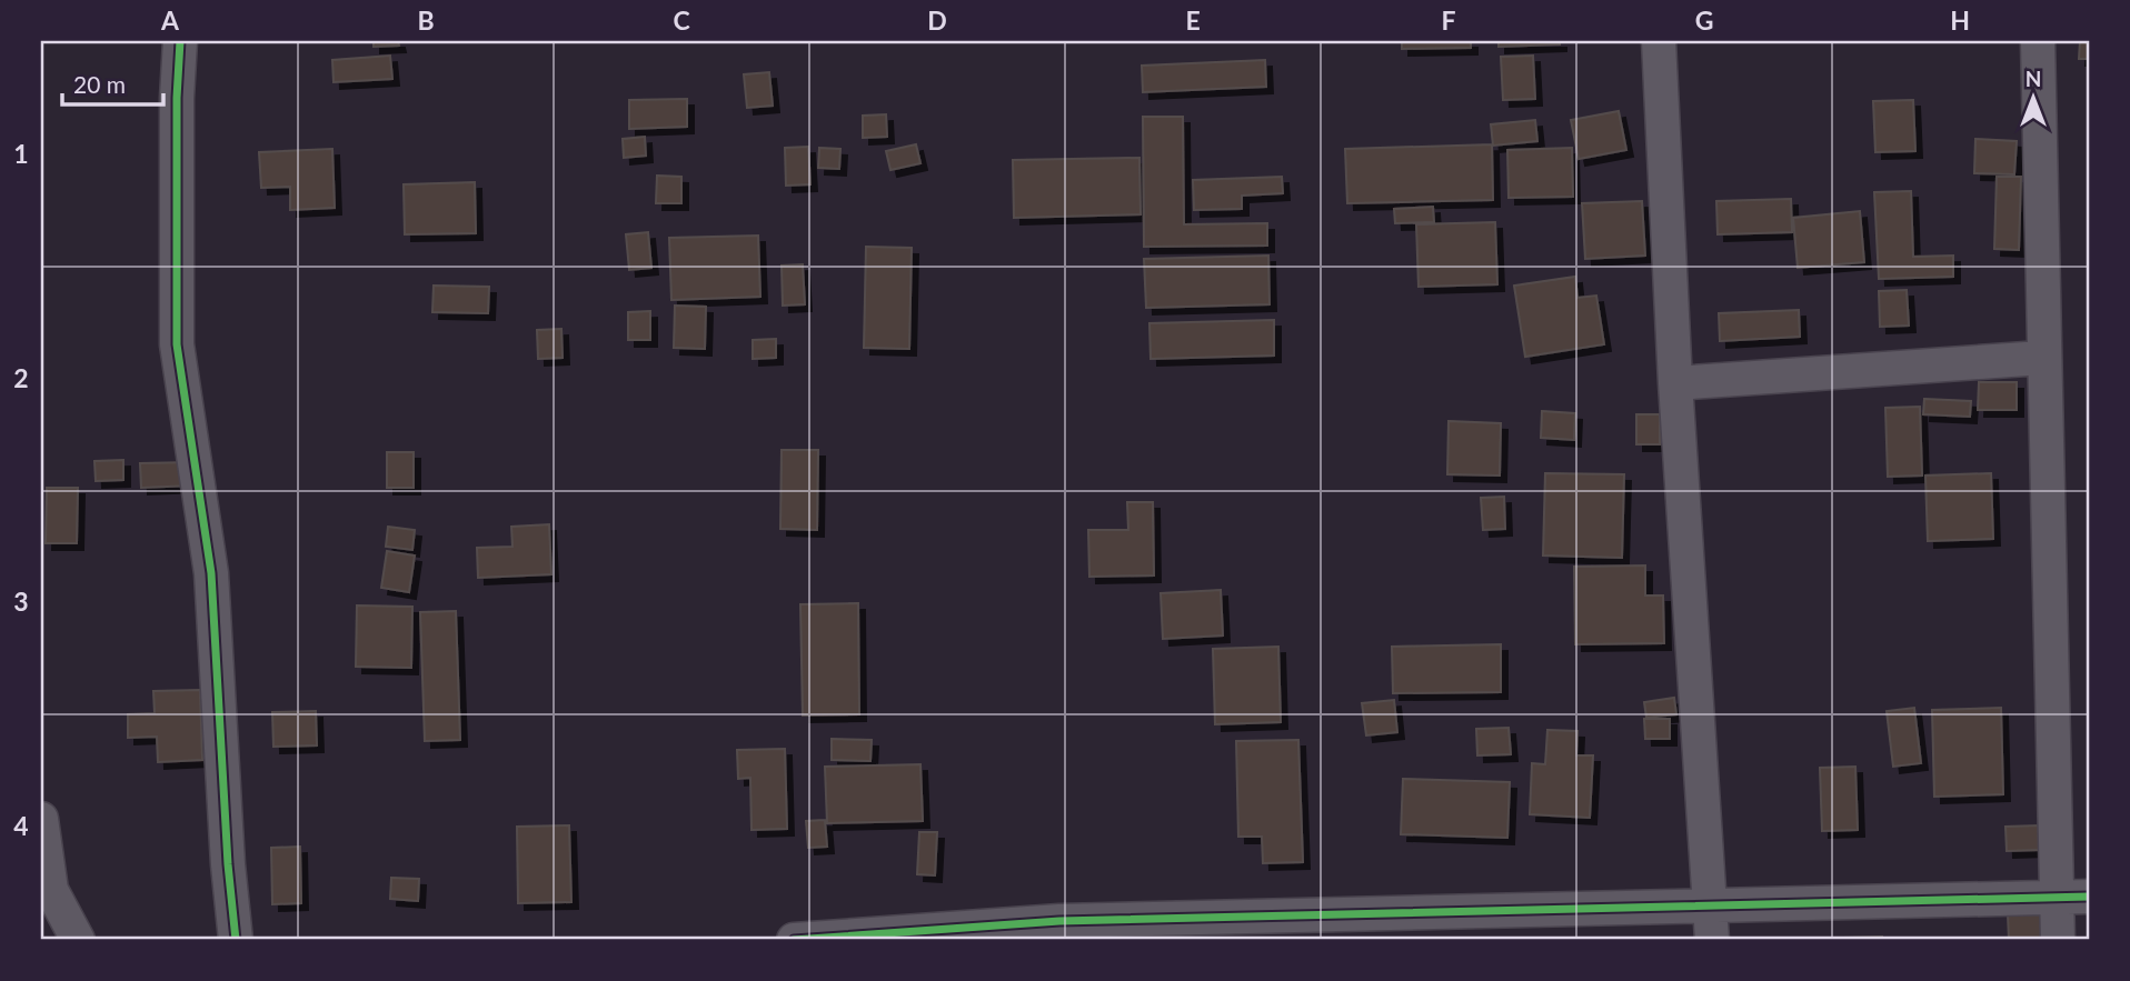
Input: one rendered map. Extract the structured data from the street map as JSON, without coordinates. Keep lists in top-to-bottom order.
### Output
{
  "scale_bar": "20 m",
  "north": "top",
  "grid": {
    "columns": [
      "A",
      "B",
      "C",
      "D",
      "E",
      "F",
      "G",
      "H"
    ],
    "rows": [
      "1",
      "2",
      "3",
      "4"
    ]
  }
}
